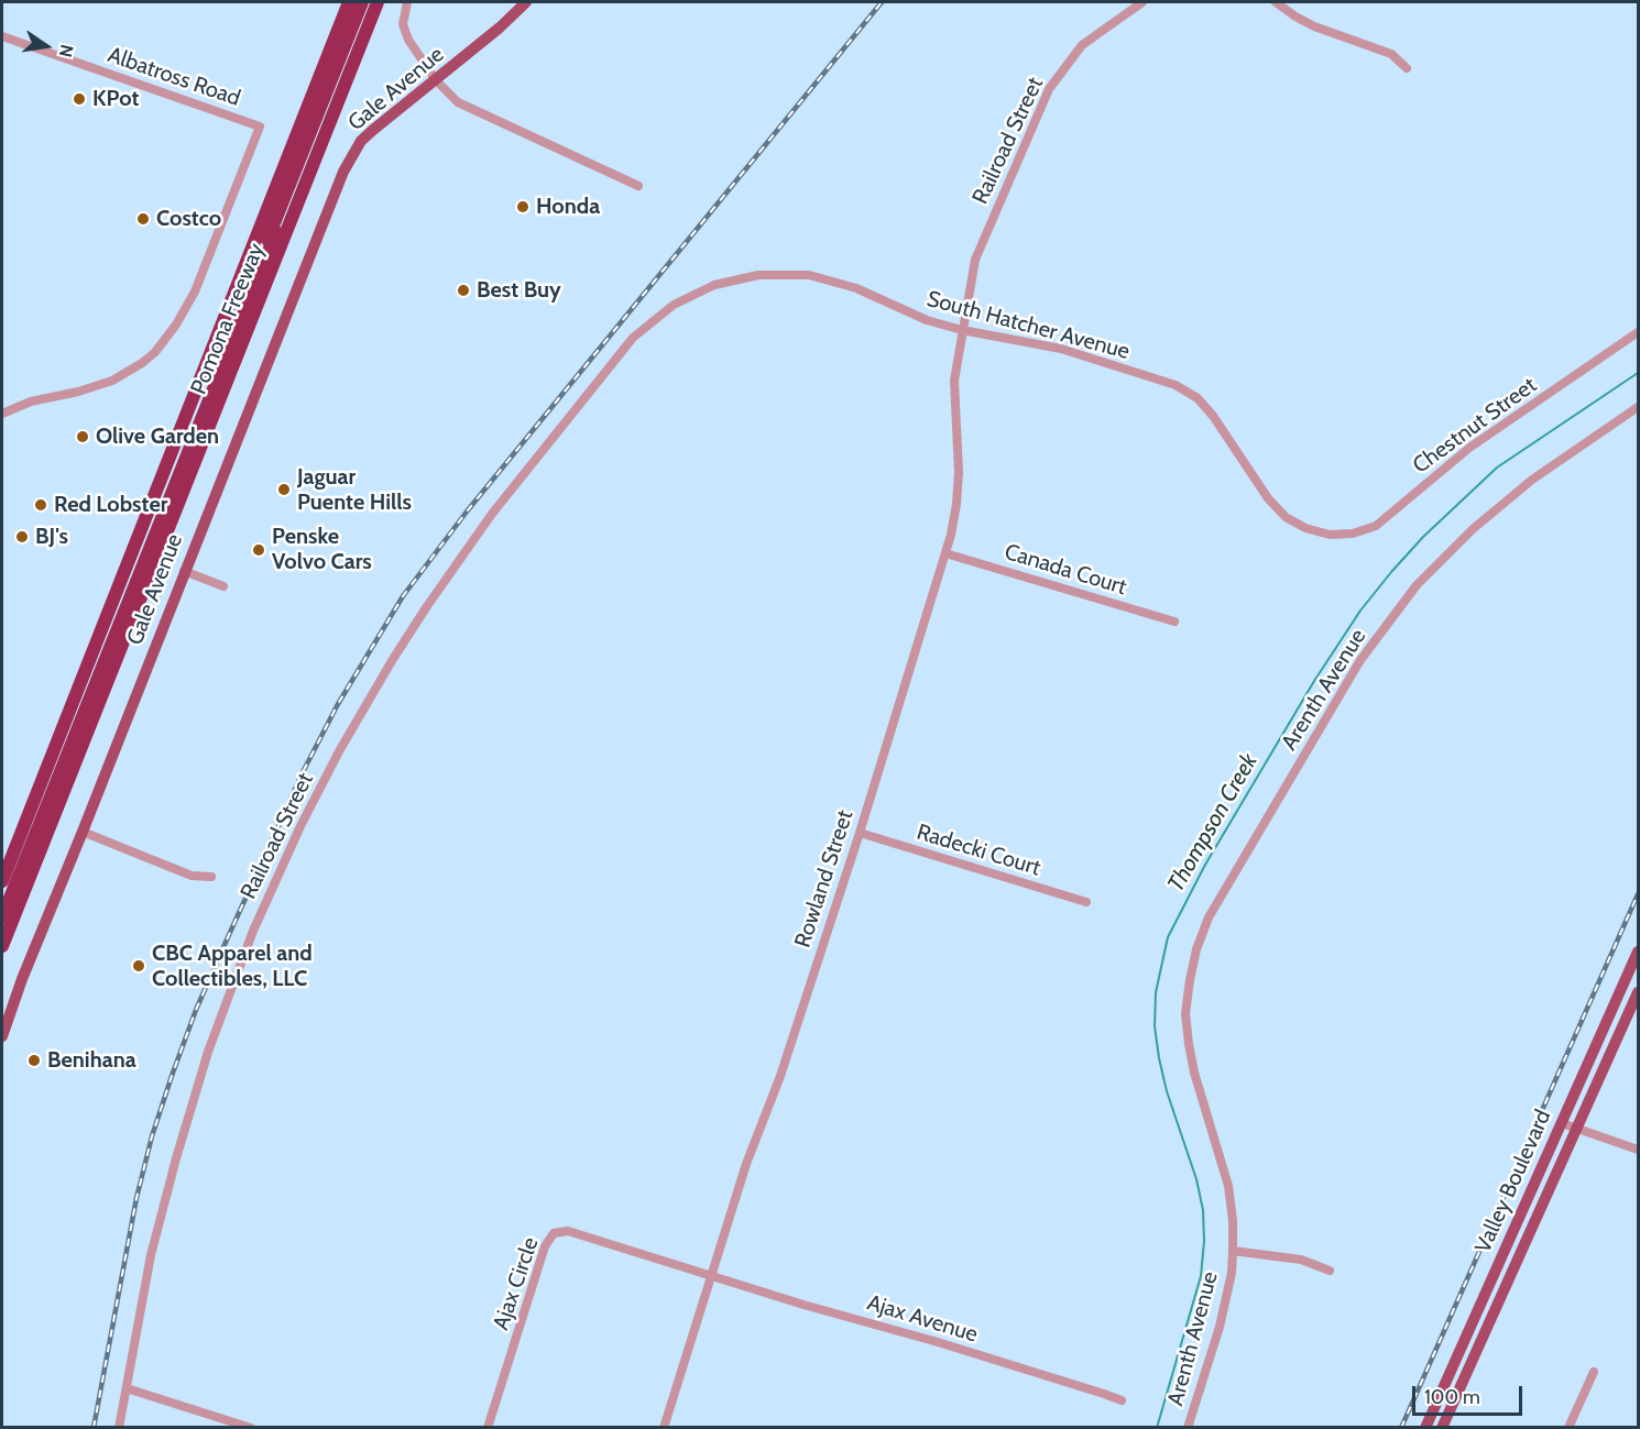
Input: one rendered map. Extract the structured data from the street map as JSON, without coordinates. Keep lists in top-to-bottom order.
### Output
{
  "streets": {
    "highway": ["Pomona Freeway"],
    "main road": ["Gale Avenue", "Valley Boulevard"],
    "street": [
      "Albatross Road",
      "Railroad Street",
      "South Hatcher Avenue",
      "Chestnut Street",
      "Canada Court",
      "Arenth Avenue",
      "Radecki Court",
      "Rowland Street",
      "Ajax Circle",
      "Ajax Avenue"
    ]
  },
  "crossings": [
    ["Railroad Street", "South Hatcher Avenue"],
    ["Railroad Street", "Rowland Street"],
    ["South Hatcher Avenue", "Chestnut Street"],
    ["South Hatcher Avenue", "Rowland Street"],
    ["Canada Court", "Rowland Street"],
    ["Radecki Court", "Rowland Street"],
    ["Rowland Street", "Ajax Circle"],
    ["Rowland Street", "Ajax Avenue"],
    ["Ajax Circle", "Ajax Avenue"]
  ],
  "water": ["Thompson Creek"],
  "places": [
    "KPot",
    "Honda",
    "Costco",
    "Best Buy",
    "Olive Garden",
    "Jaguar Puente Hills",
    "Red Lobster",
    "BJ's",
    "Penske Volvo Cars",
    "CBC Apparel and Collectibles, LLC",
    "Benihana"
  ],
  "scale_bar": "100 m",
  "north": "right"
}
